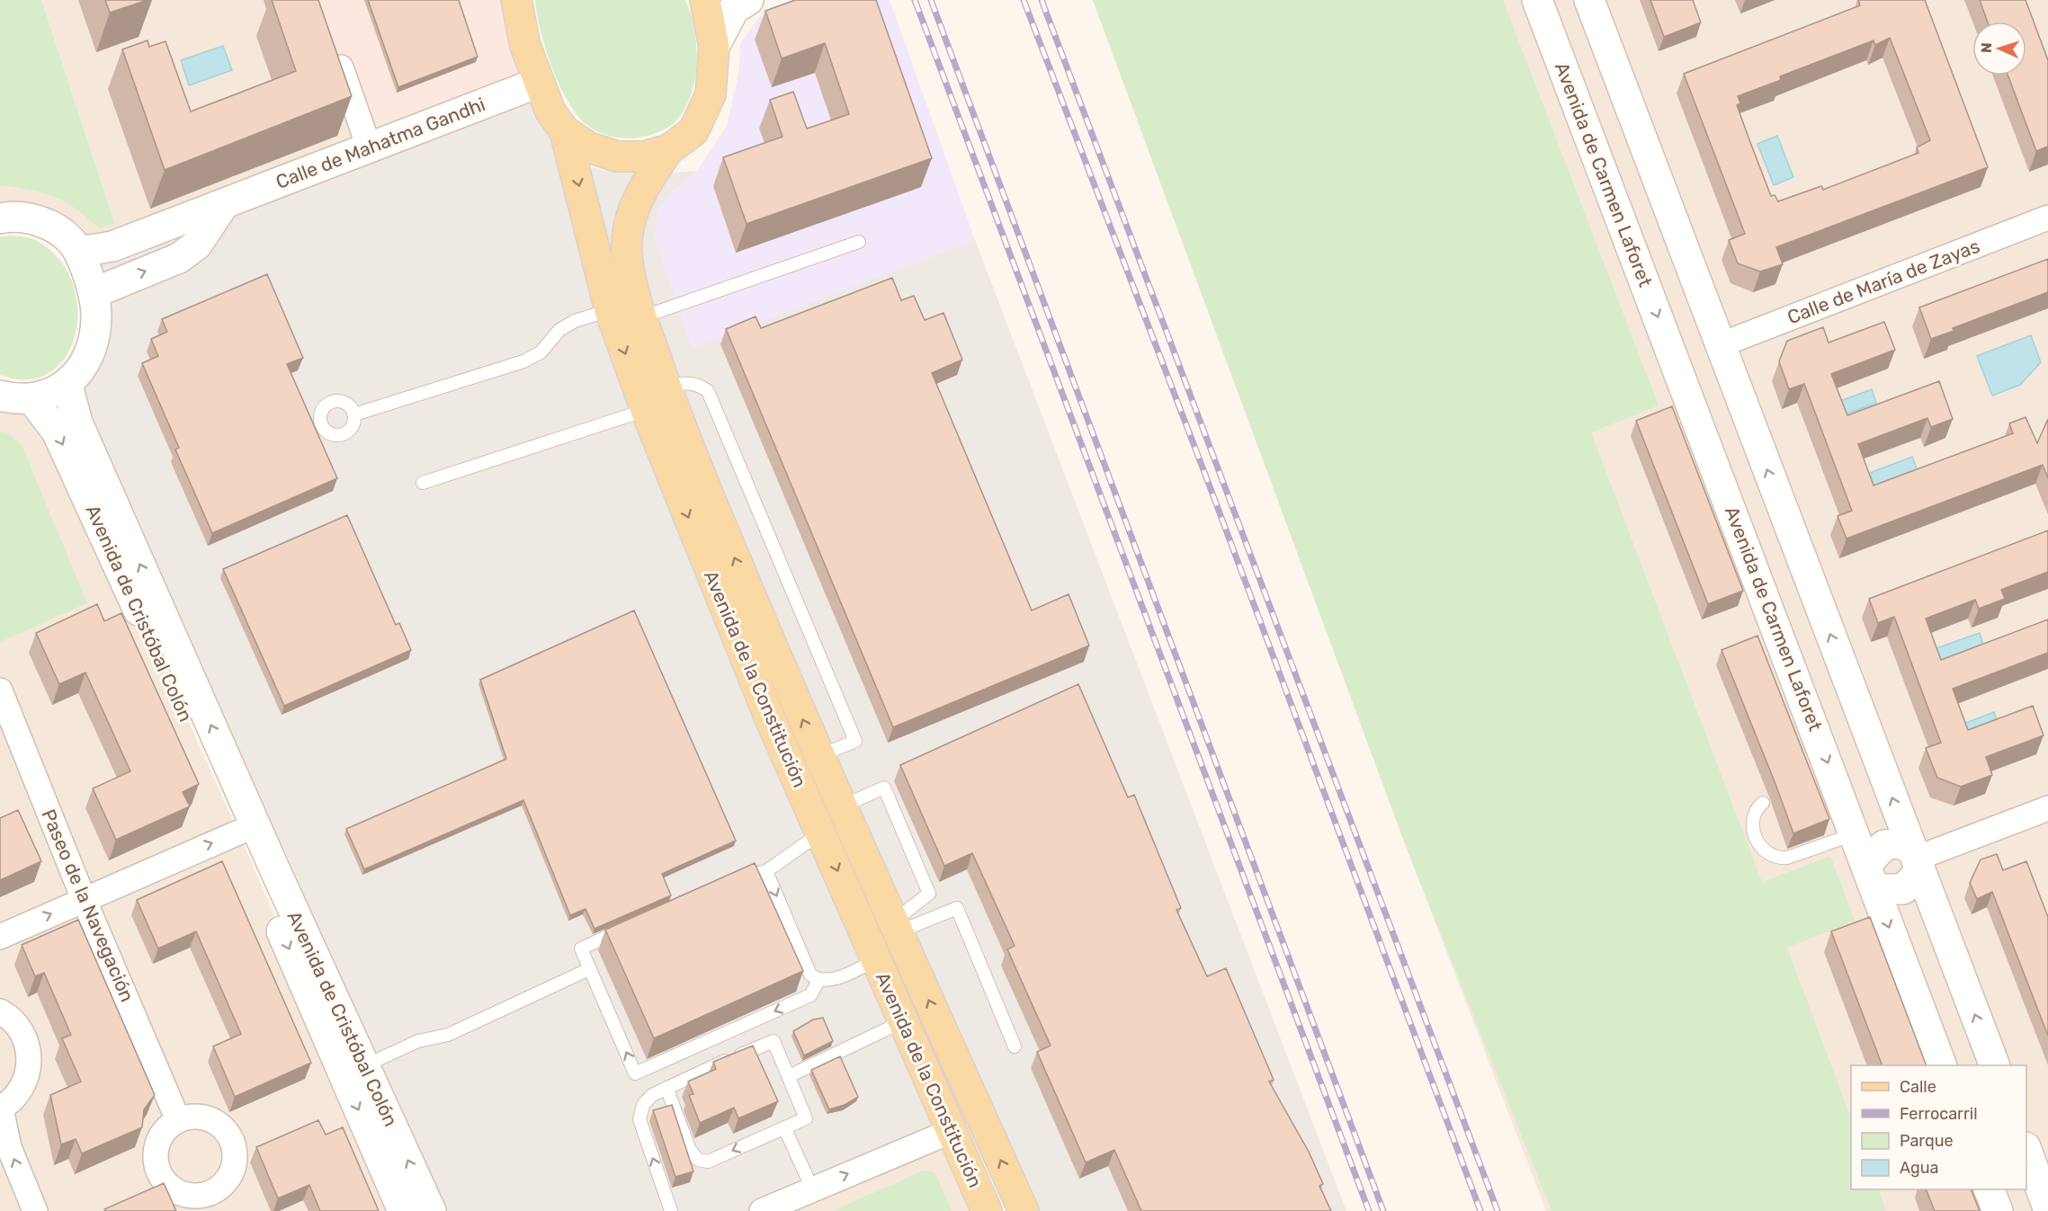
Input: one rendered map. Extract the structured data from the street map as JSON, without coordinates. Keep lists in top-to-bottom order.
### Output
{
  "streets": {
    "main road": ["Avenida de la Constitución"],
    "street": [
      "Calle de Mahatma Gandhi",
      "Avenida de Carmen Laforet",
      "Calle de María de Zayas",
      "Avenida de Cristóbal Colón",
      "Paseo de la Navegación"
    ]
  },
  "crossings": [
    ["Avenida de Carmen Laforet", "Calle de María de Zayas"]
  ],
  "legend": [
    "Calle",
    "Ferrocarril",
    "Parque",
    "Agua"
  ],
  "north": "left"
}
